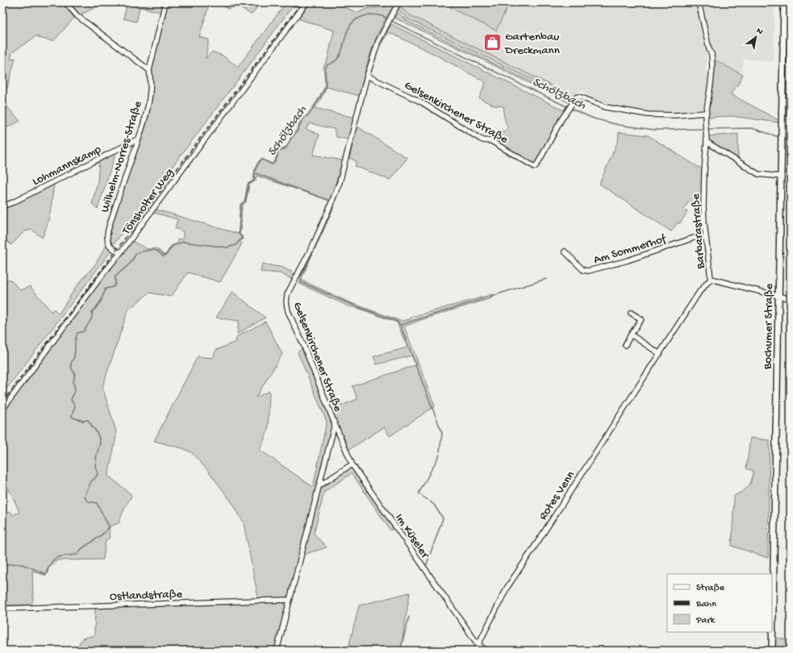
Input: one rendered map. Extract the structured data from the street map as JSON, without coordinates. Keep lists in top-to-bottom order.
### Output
{
  "streets": {
    "main road": ["Bochumer Straße"],
    "street": [
      "Gelsenkirchener Straße",
      "Wilhelm-Norres-Straße",
      "Lohmannskamp",
      "Tönsholter Weg",
      "Barbarastraße",
      "Am Sommerhof",
      "Rotes Venn",
      "Im Küseler",
      "Ostlandstraße"
    ]
  },
  "crossings": [
    ["Gelsenkirchener Straße", "Barbarastraße"],
    ["Gelsenkirchener Straße", "Im Küseler"],
    ["Gelsenkirchener Straße", "Ostlandstraße"],
    ["Wilhelm-Norres-Straße", "Lohmannskamp"],
    ["Wilhelm-Norres-Straße", "Tönsholter Weg"],
    ["Barbarastraße", "Am Sommerhof"],
    ["Barbarastraße", "Bochumer Straße"],
    ["Barbarastraße", "Rotes Venn"],
    ["Rotes Venn", "Im Küseler"]
  ],
  "water": ["Schölzbach"],
  "places": {
    "shop": ["Gartenbau Dreckmann"]
  },
  "legend": ["Straße", "Bahn", "Park"],
  "north": "top right"
}
